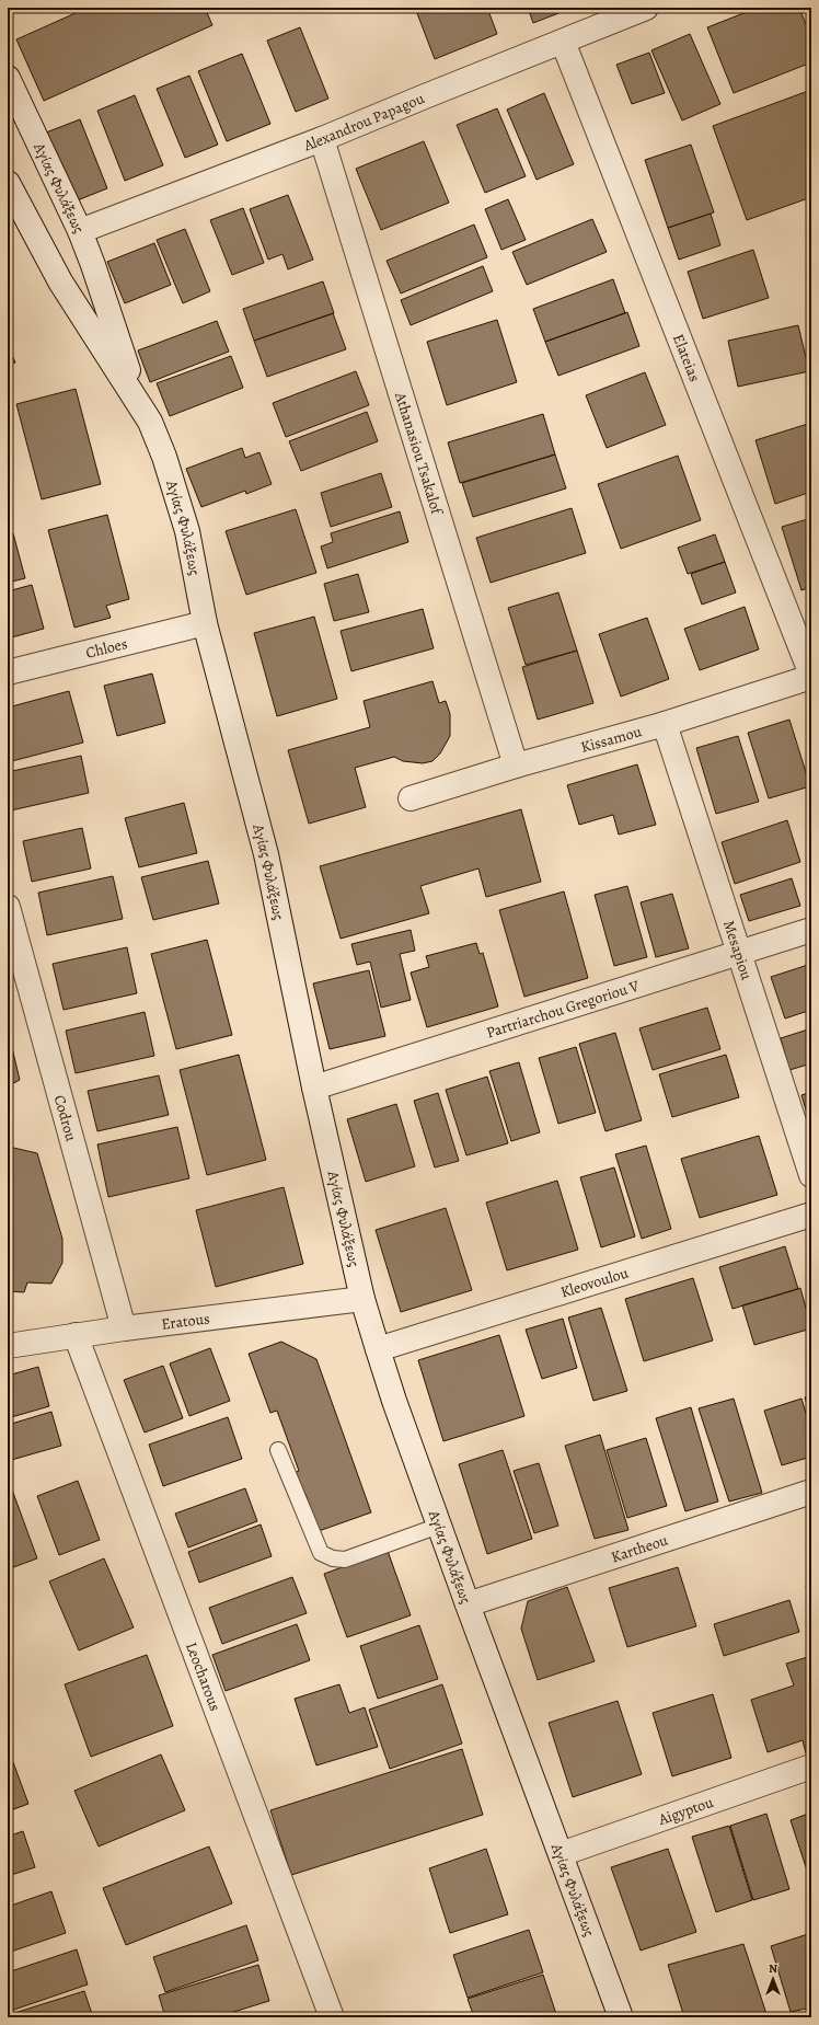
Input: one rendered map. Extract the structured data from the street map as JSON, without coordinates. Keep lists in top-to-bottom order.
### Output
{
  "streets": {
    "street": [
      "Alexandrou Papagou",
      "Αγίας Φυλάξεως",
      "Elateias",
      "Athanasiou Tsakalof",
      "Chloes",
      "Kissamou",
      "Mesapiou",
      "Partriarchou Gregoriou V",
      "Codrou",
      "Kleovoulou",
      "Eratous",
      "Kartheou",
      "Leocharous",
      "Aigyptou"
    ]
  },
  "crossings": [
    ["Alexandrou Papagou", "Αγίας Φυλάξεως"],
    ["Alexandrou Papagou", "Elateias"],
    ["Alexandrou Papagou", "Athanasiou Tsakalof"],
    ["Αγίας Φυλάξεως", "Chloes"],
    ["Αγίας Φυλάξεως", "Partriarchou Gregoriou V"],
    ["Αγίας Φυλάξεως", "Kleovoulou"],
    ["Αγίας Φυλάξεως", "Eratous"],
    ["Αγίας Φυλάξεως", "Kartheou"],
    ["Αγίας Φυλάξεως", "Aigyptou"],
    ["Elateias", "Kissamou"],
    ["Athanasiou Tsakalof", "Kissamou"],
    ["Kissamou", "Mesapiou"],
    ["Mesapiou", "Partriarchou Gregoriou V"],
    ["Codrou", "Eratous"],
    ["Eratous", "Leocharous"]
  ],
  "north": "top"
}
